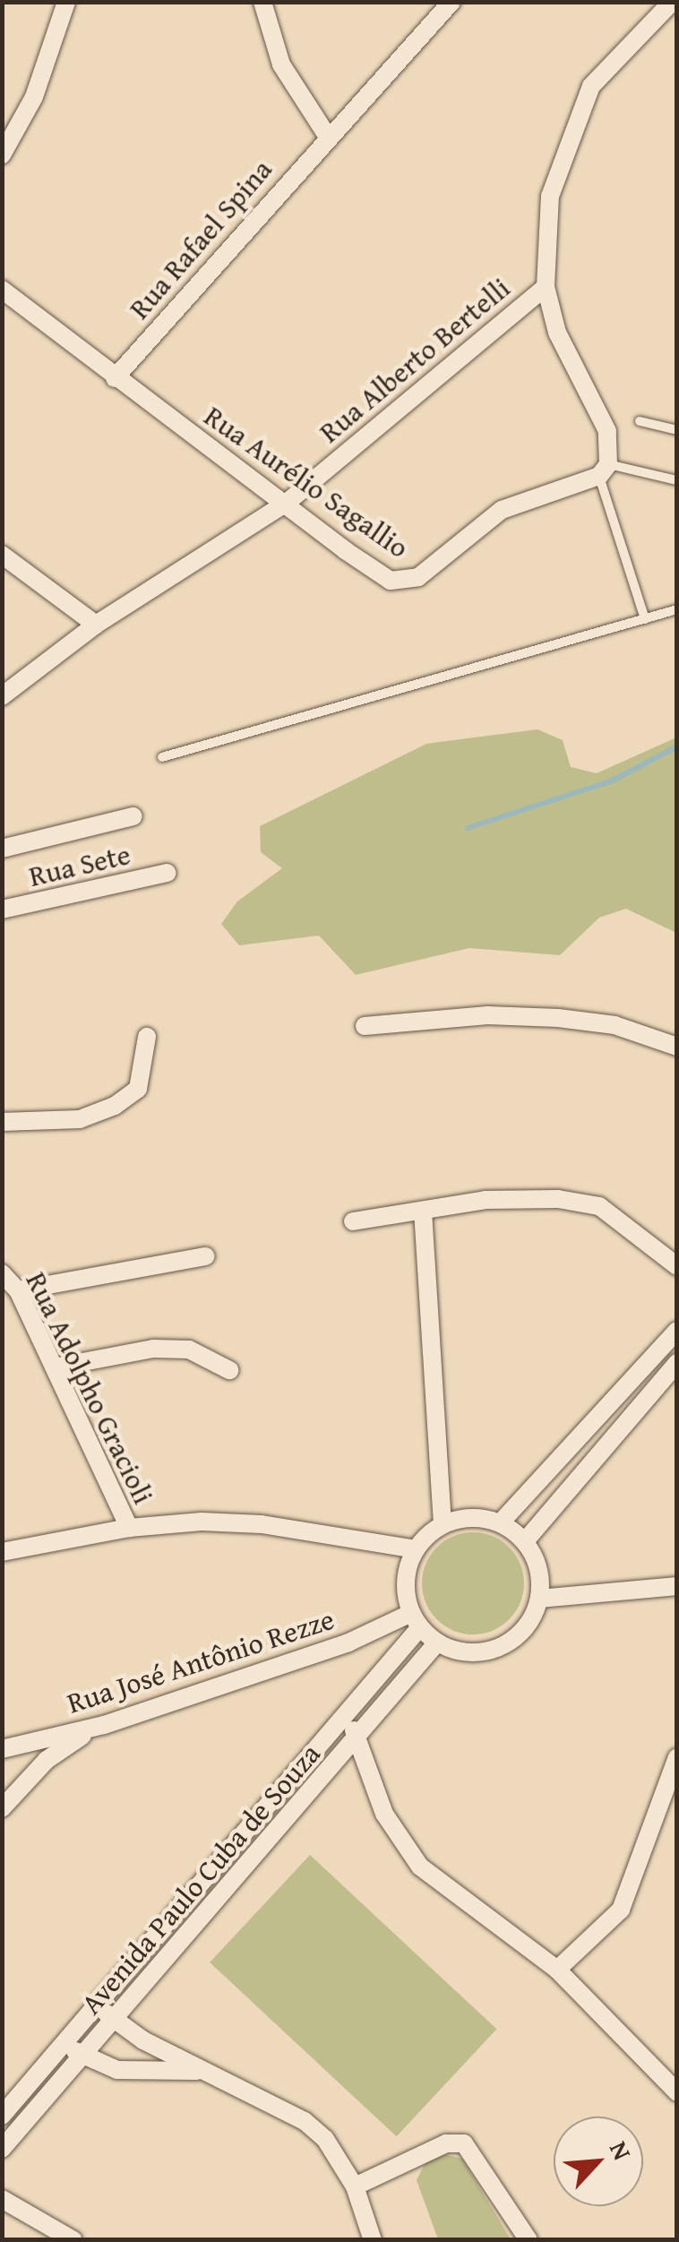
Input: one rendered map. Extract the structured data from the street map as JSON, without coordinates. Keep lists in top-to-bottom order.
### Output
{
  "streets": {
    "street": [
      "Rua Rafael Spina",
      "Rua Alberto Bertelli",
      "Rua Aurélio Sagallio",
      "Rua Sete",
      "Rua Adolpho Gracioli",
      "Rua José Antônio Rezze",
      "Avenida Paulo Cuba de Souza"
    ]
  },
  "crossings": [
    ["Rua Rafael Spina", "Rua Aurélio Sagallio"],
    ["Rua Alberto Bertelli", "Rua Aurélio Sagallio"],
    ["Rua José Antônio Rezze", "Avenida Paulo Cuba de Souza"]
  ],
  "north": "top right"
}
